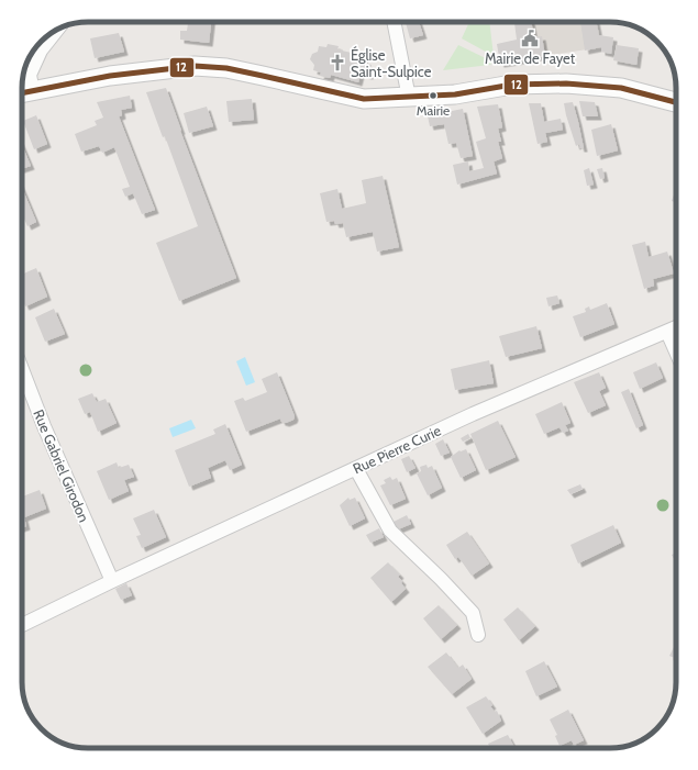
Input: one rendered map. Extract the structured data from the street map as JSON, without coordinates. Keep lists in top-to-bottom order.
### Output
{
  "streets": {
    "street": ["Rue Pierre Curie", "Rue Gabriel Girodon"]
  },
  "crossings": [
    ["Rue Pierre Curie", "Rue Gabriel Girodon"]
  ],
  "places": {
    "public building": ["Mairie de Fayet"],
    "church": ["Église Saint-Sulpice"],
    "other": ["Mairie"]
  },
  "lines": ["transit line 12"]
}
